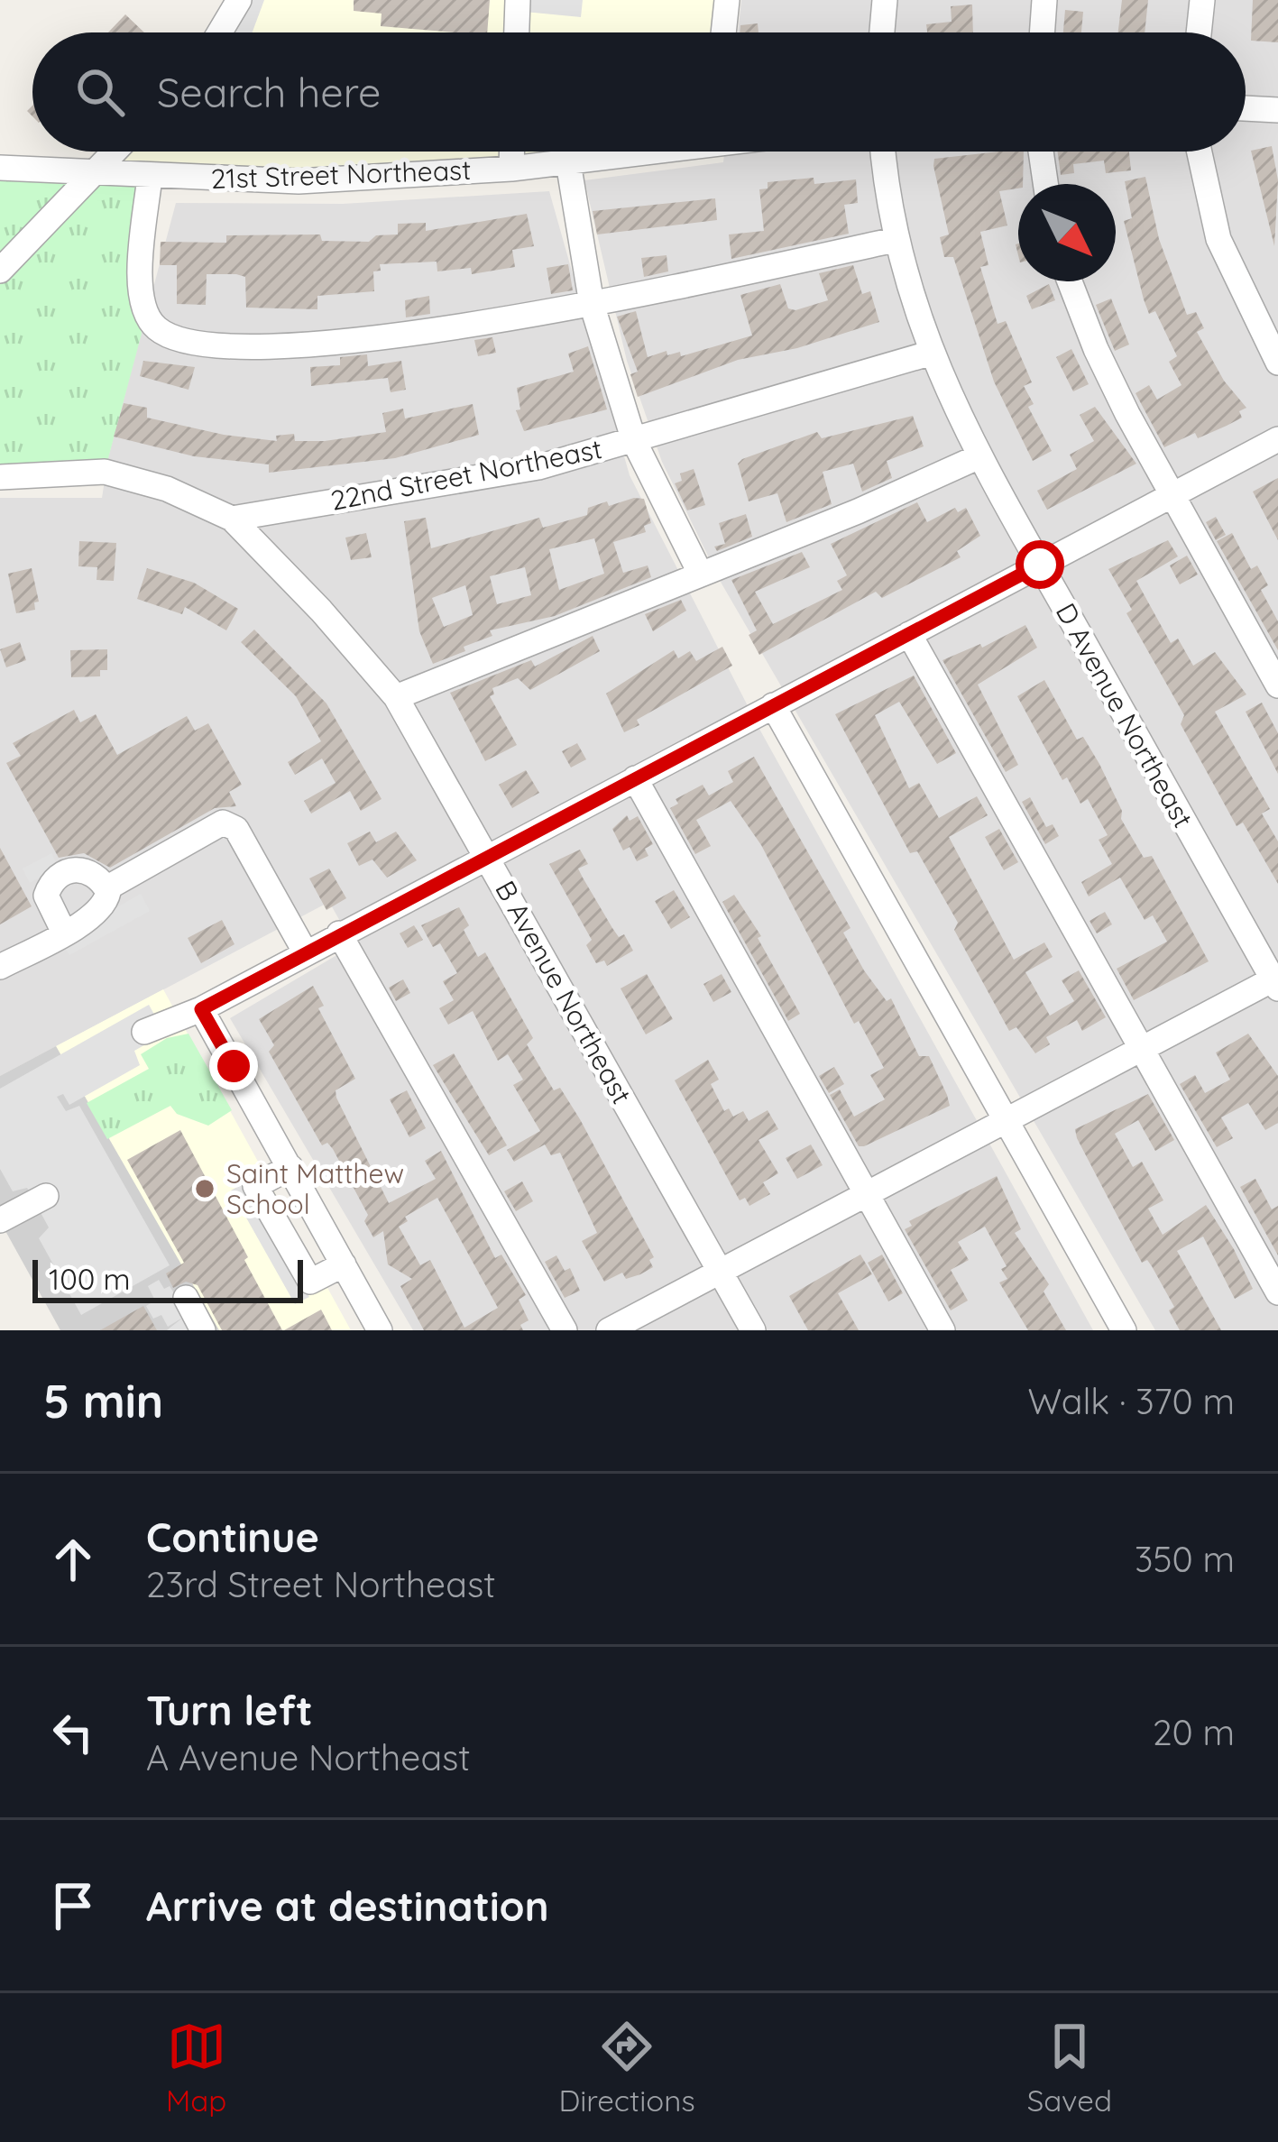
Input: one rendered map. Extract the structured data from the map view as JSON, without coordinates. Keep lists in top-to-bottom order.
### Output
{
  "streets": {
    "street": [
      "21st Street Northeast",
      "22nd Street Northeast",
      "D Avenue Northeast",
      "B Avenue Northeast"
    ]
  },
  "crossings": [
    ["22nd Street Northeast", "D Avenue Northeast"],
    ["22nd Street Northeast", "B Avenue Northeast"]
  ],
  "places": ["Saint Matthew School"],
  "scale_bar": "100 m",
  "north": "bottom right",
  "page": {
    "search": "Search here",
    "scale": "100 m",
    "heading": ["5 min", "Walk · 370 m"],
    "list": [
      ["Continue", "23rd Street Northeast", "350 m"],
      ["Turn left", "A Avenue Northeast", "20 m"],
      "Arrive at destination"
    ],
    "nav": ["Map", "Directions", "Saved"]
  }
}
